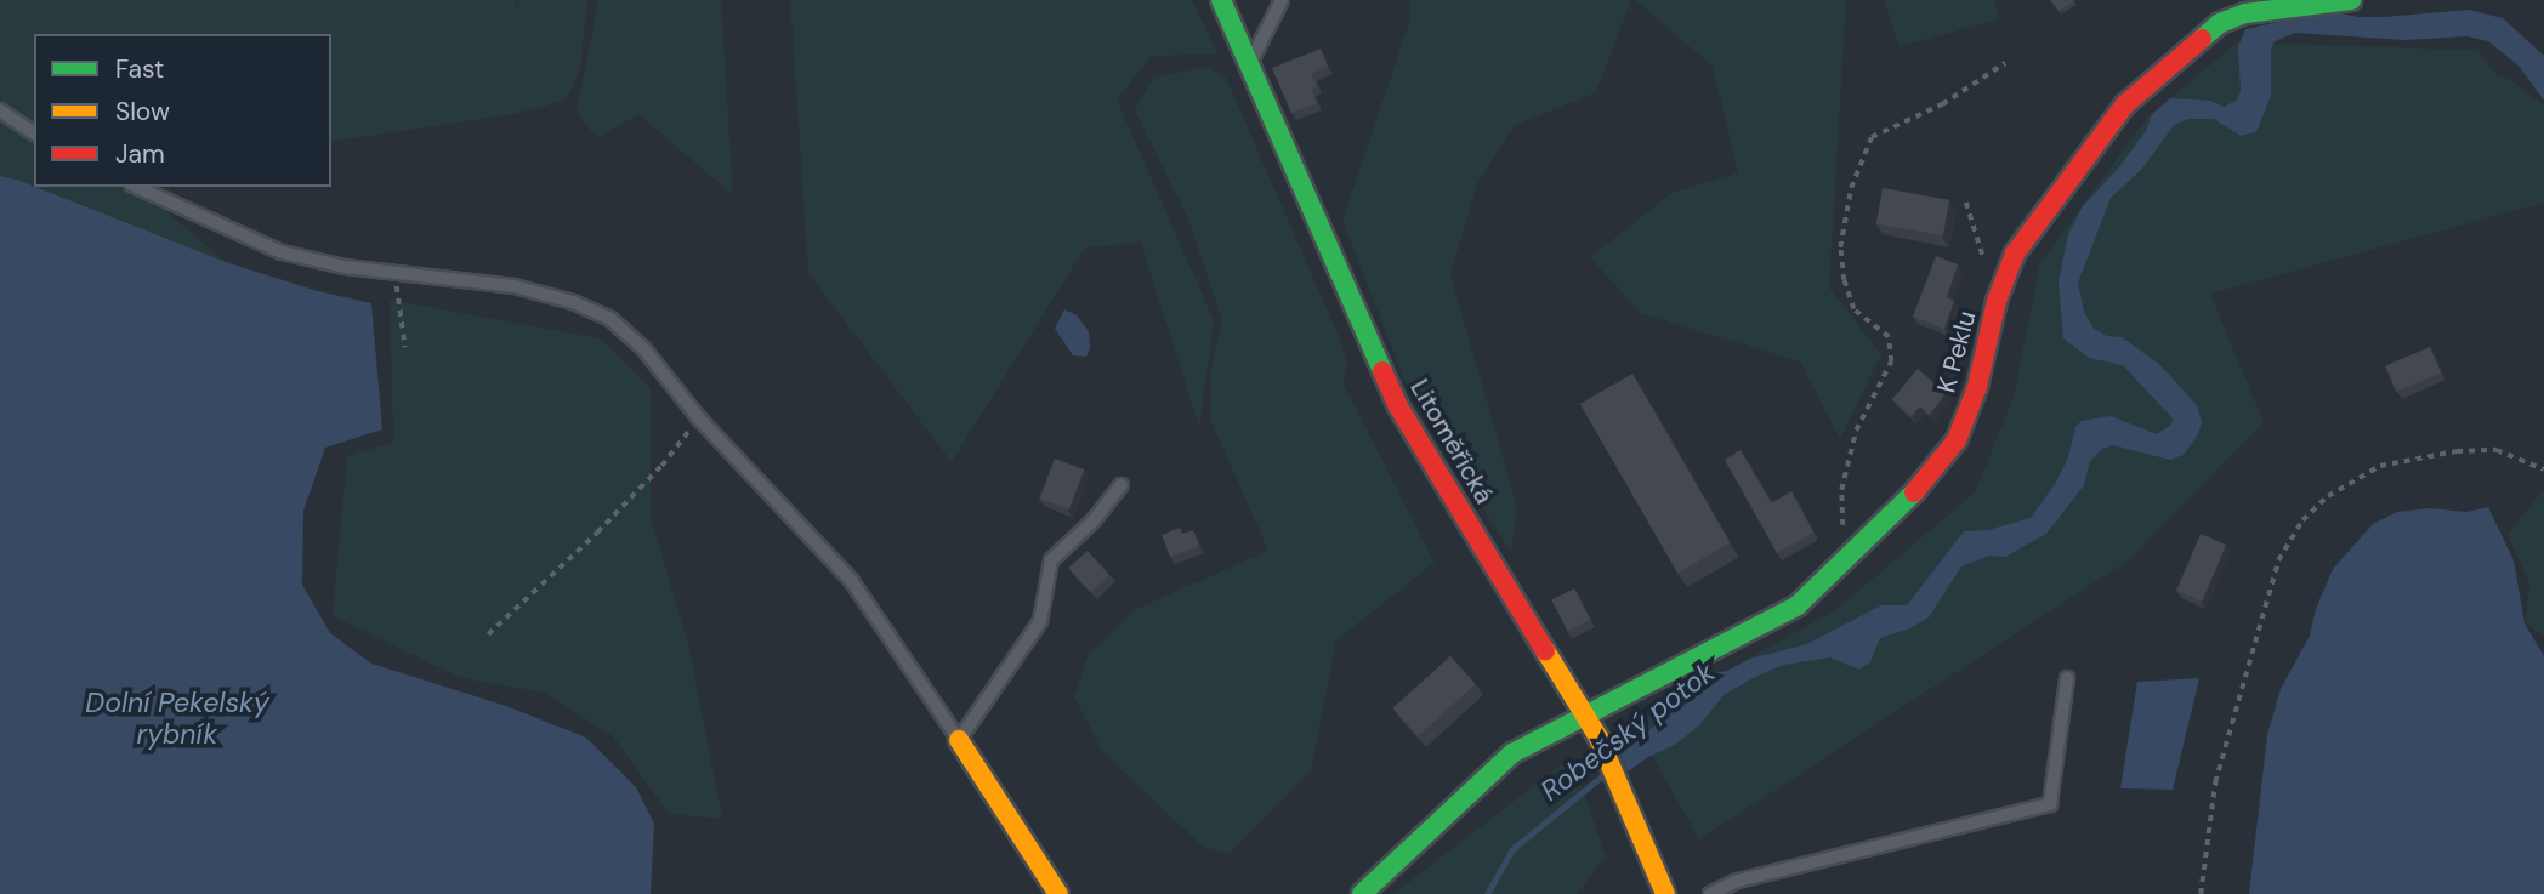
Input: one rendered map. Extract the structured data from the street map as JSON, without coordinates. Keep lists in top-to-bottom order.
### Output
{
  "streets": {
    "street": ["K Peklu", "Litoměřická"]
  },
  "crossings": [
    ["K Peklu", "Litoměřická"]
  ],
  "water": ["Dolní Pekelský rybník", "Robečský potok"],
  "legend": ["Fast", "Slow", "Jam"]
}
